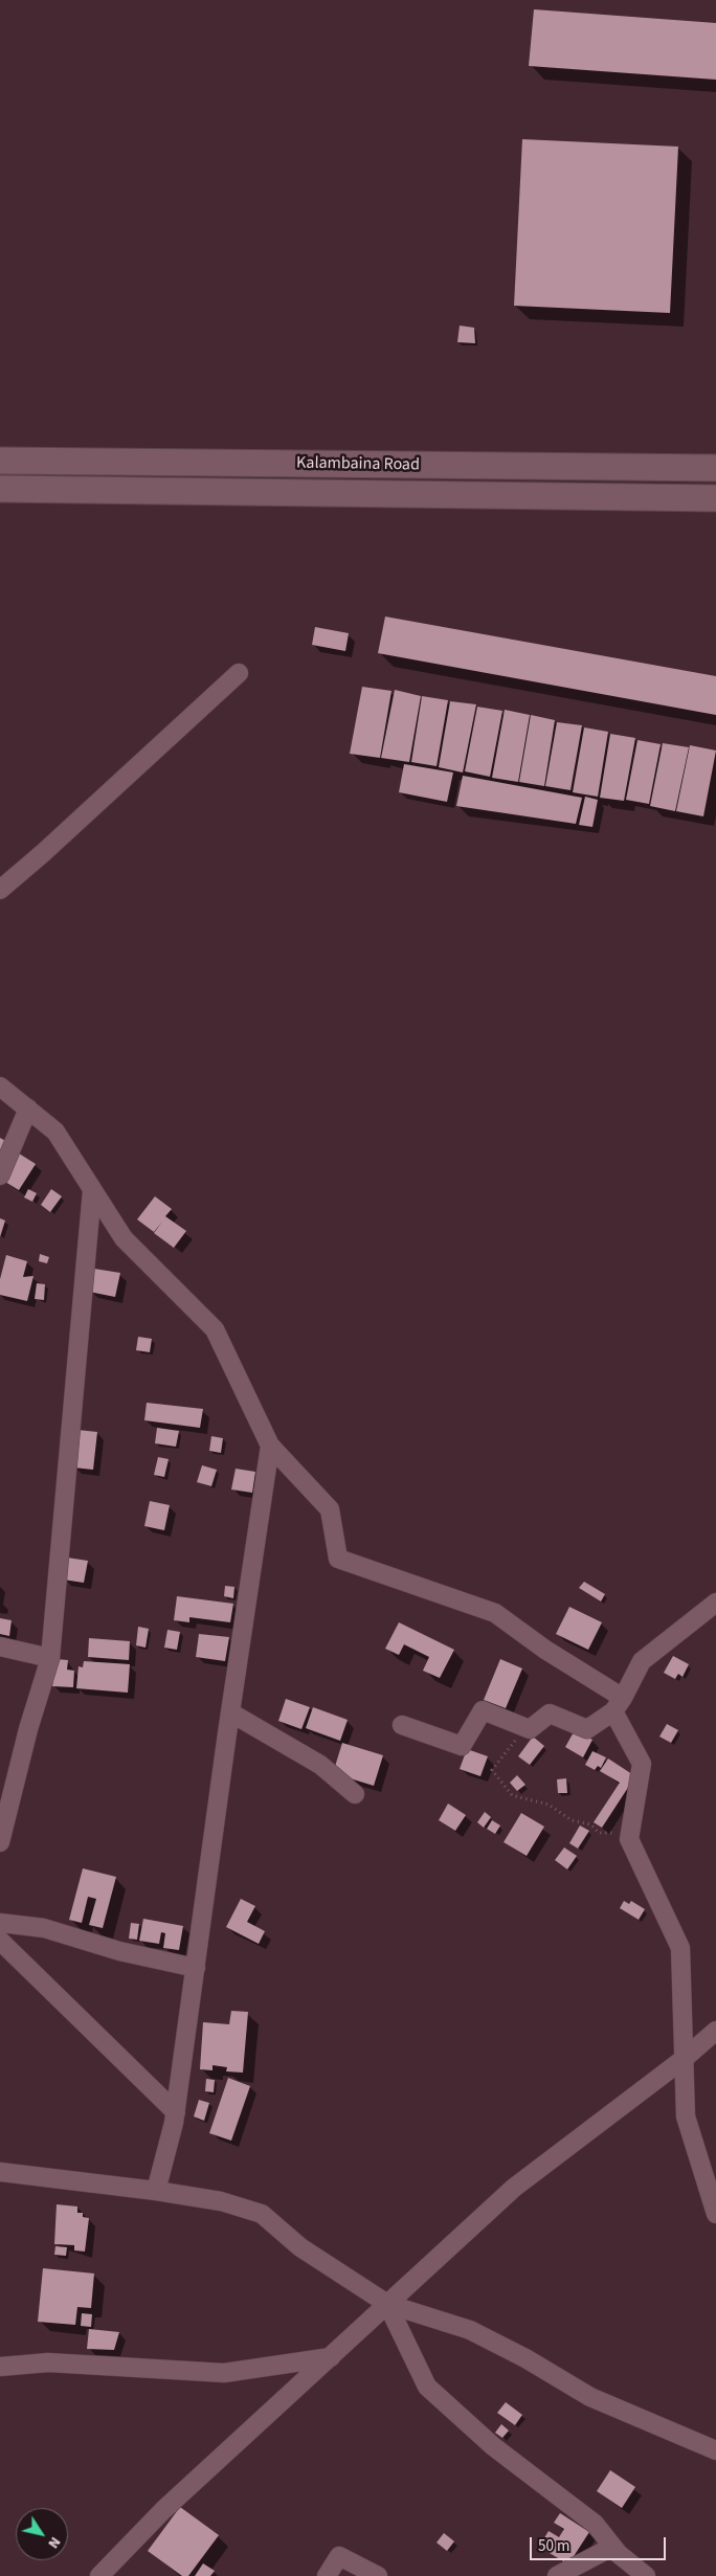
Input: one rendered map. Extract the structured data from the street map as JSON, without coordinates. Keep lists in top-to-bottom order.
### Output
{
  "streets": {
    "main road": ["Kalambaina Road"]
  },
  "scale_bar": "50 m",
  "north": "bottom right"
}
